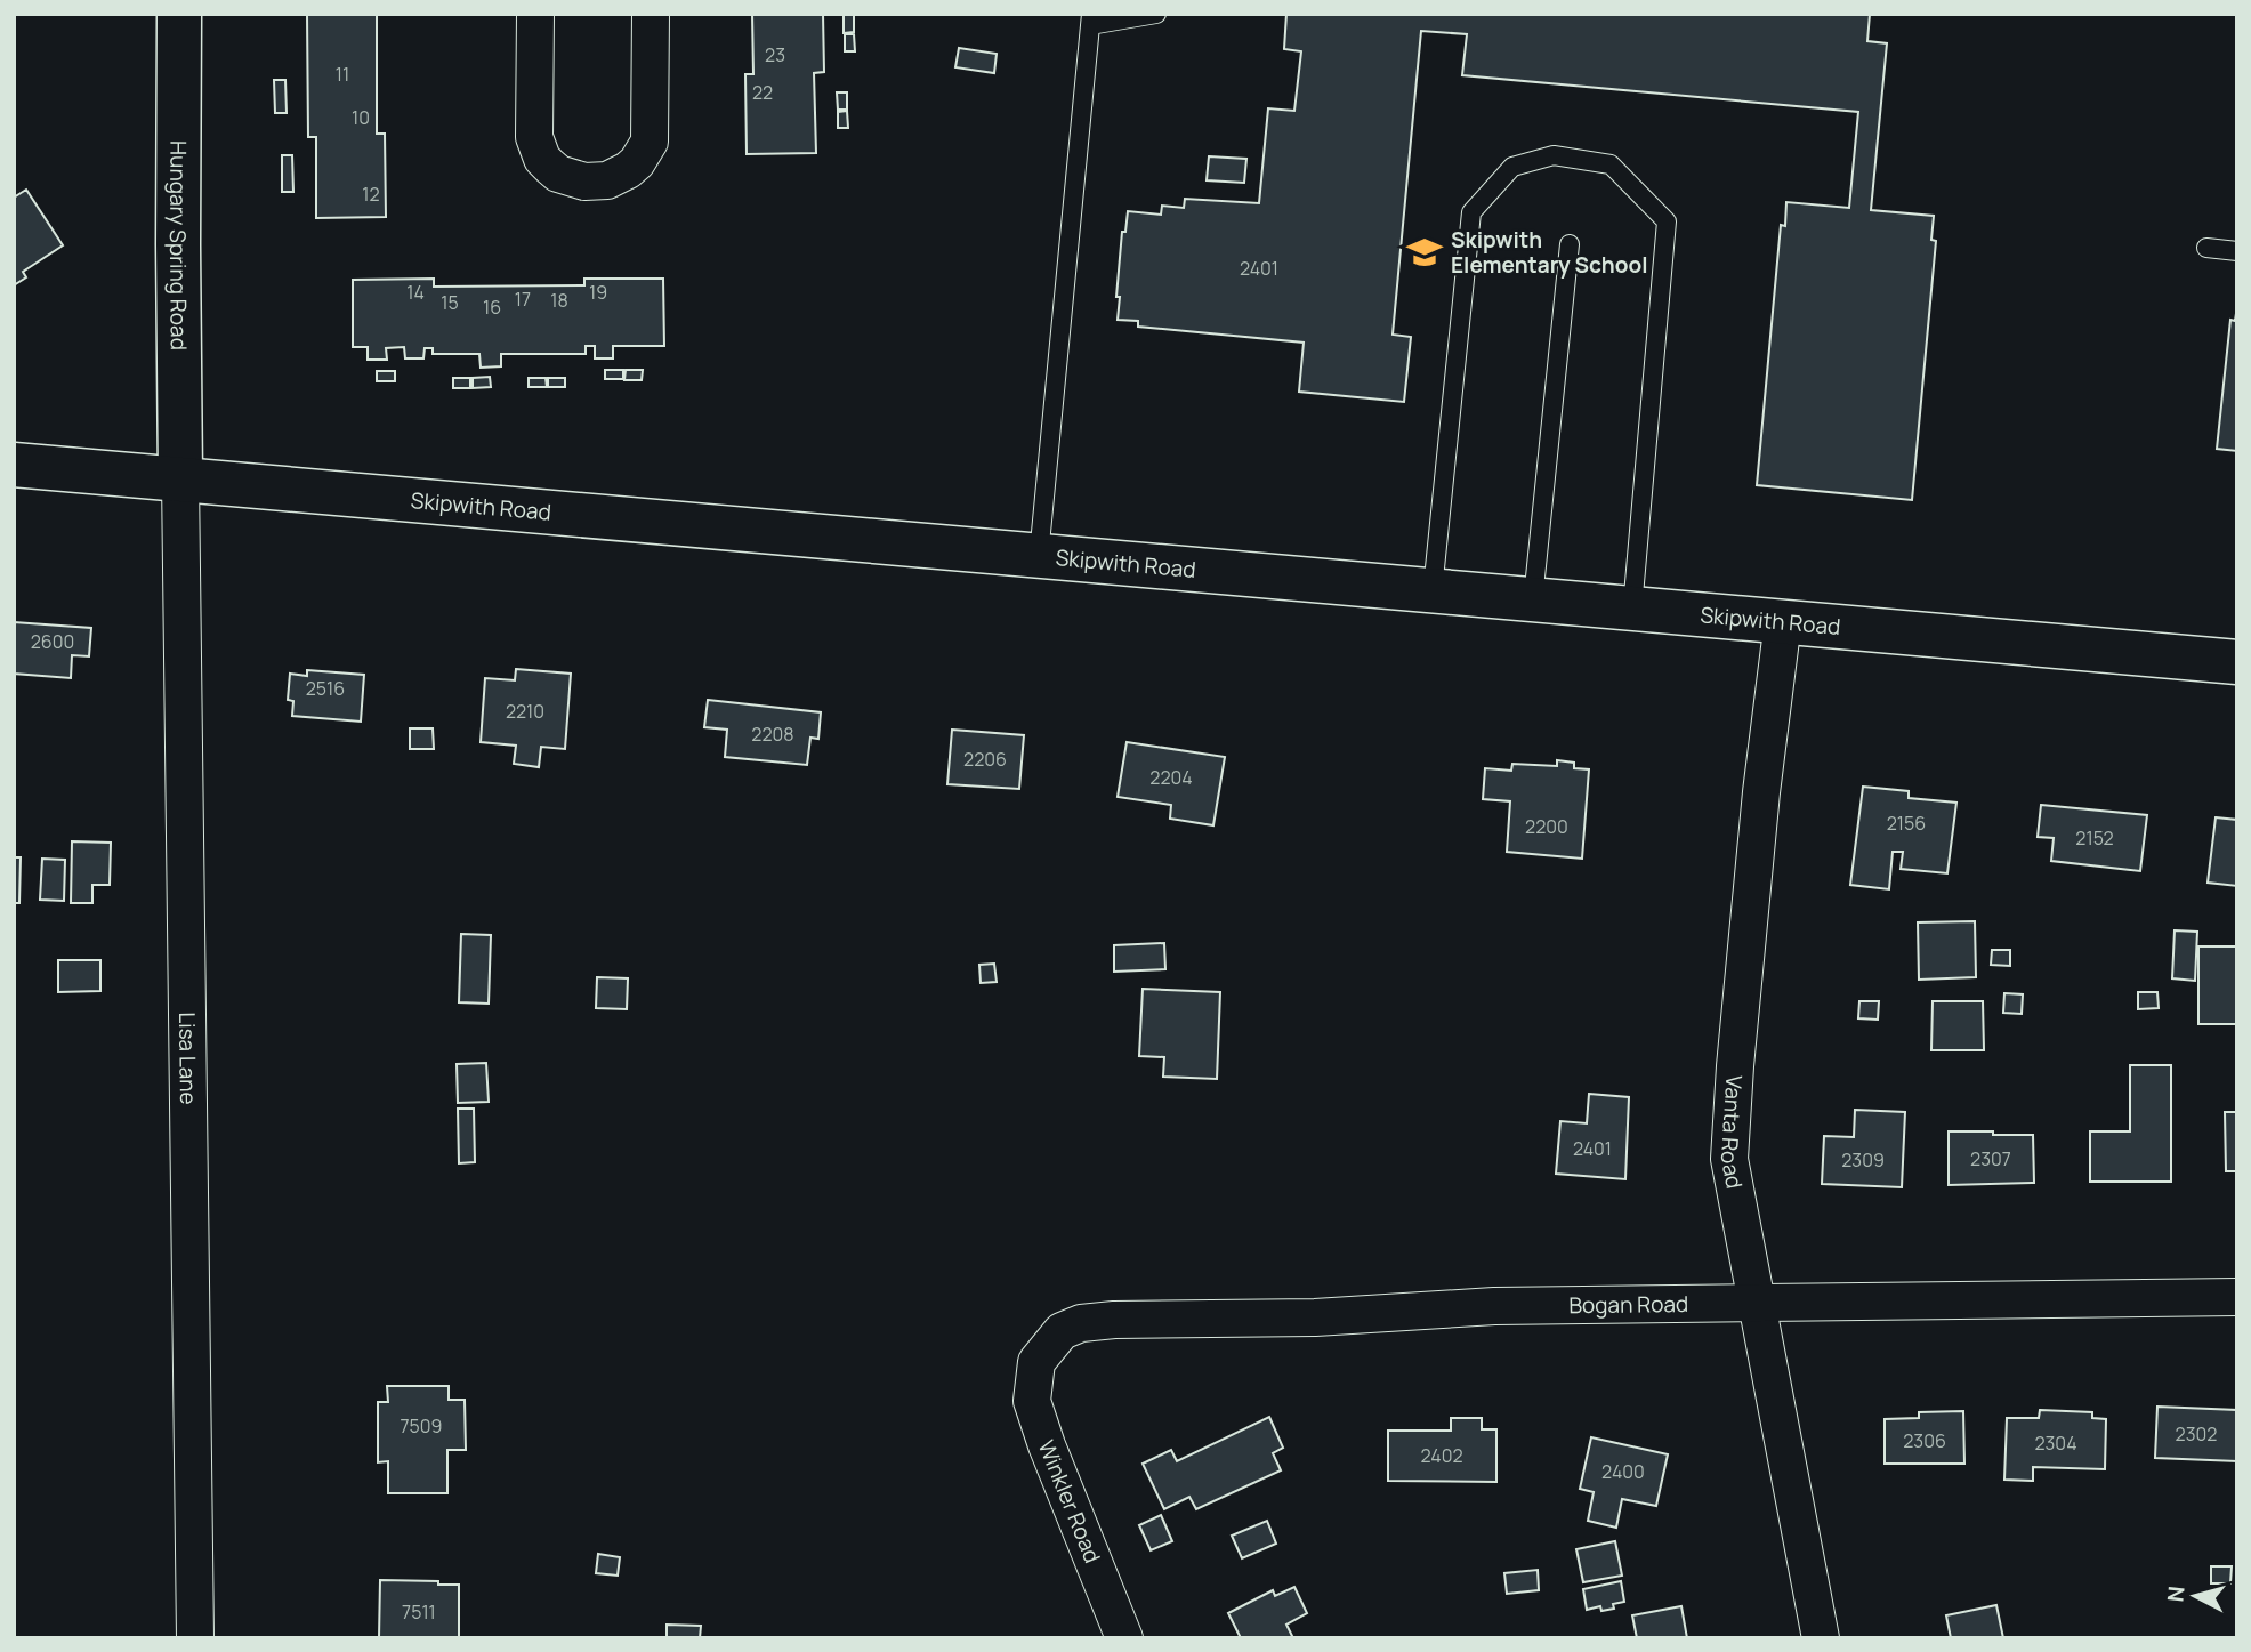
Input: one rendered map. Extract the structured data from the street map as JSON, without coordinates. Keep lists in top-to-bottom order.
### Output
{
  "streets": {
    "main road": ["Hungary Spring Road", "Skipwith Road"],
    "street": [
      "Lisa Lane",
      "Vanta Road",
      "Bogan Road",
      "Winkler Road"
    ]
  },
  "crossings": [
    ["Hungary Spring Road", "Skipwith Road"],
    ["Hungary Spring Road", "Lisa Lane"],
    ["Skipwith Road", "Lisa Lane"],
    ["Skipwith Road", "Vanta Road"],
    ["Vanta Road", "Bogan Road"],
    ["Bogan Road", "Winkler Road"]
  ],
  "places": {
    "school or university": ["Skipwith Elementary School"]
  },
  "house_numbers": [
    "23",
    "11",
    "22",
    "10",
    "12",
    "2401",
    "14",
    "19",
    "17",
    "18",
    "15",
    "16",
    "2600",
    "2516",
    "2210",
    "2208",
    "2206",
    "2204",
    "2156",
    "2200",
    "2152",
    "2401",
    "2307",
    "2309",
    "7509",
    "2302",
    "2306",
    "2304",
    "2402",
    "2400",
    "7511"
  ],
  "north": "left"
}
